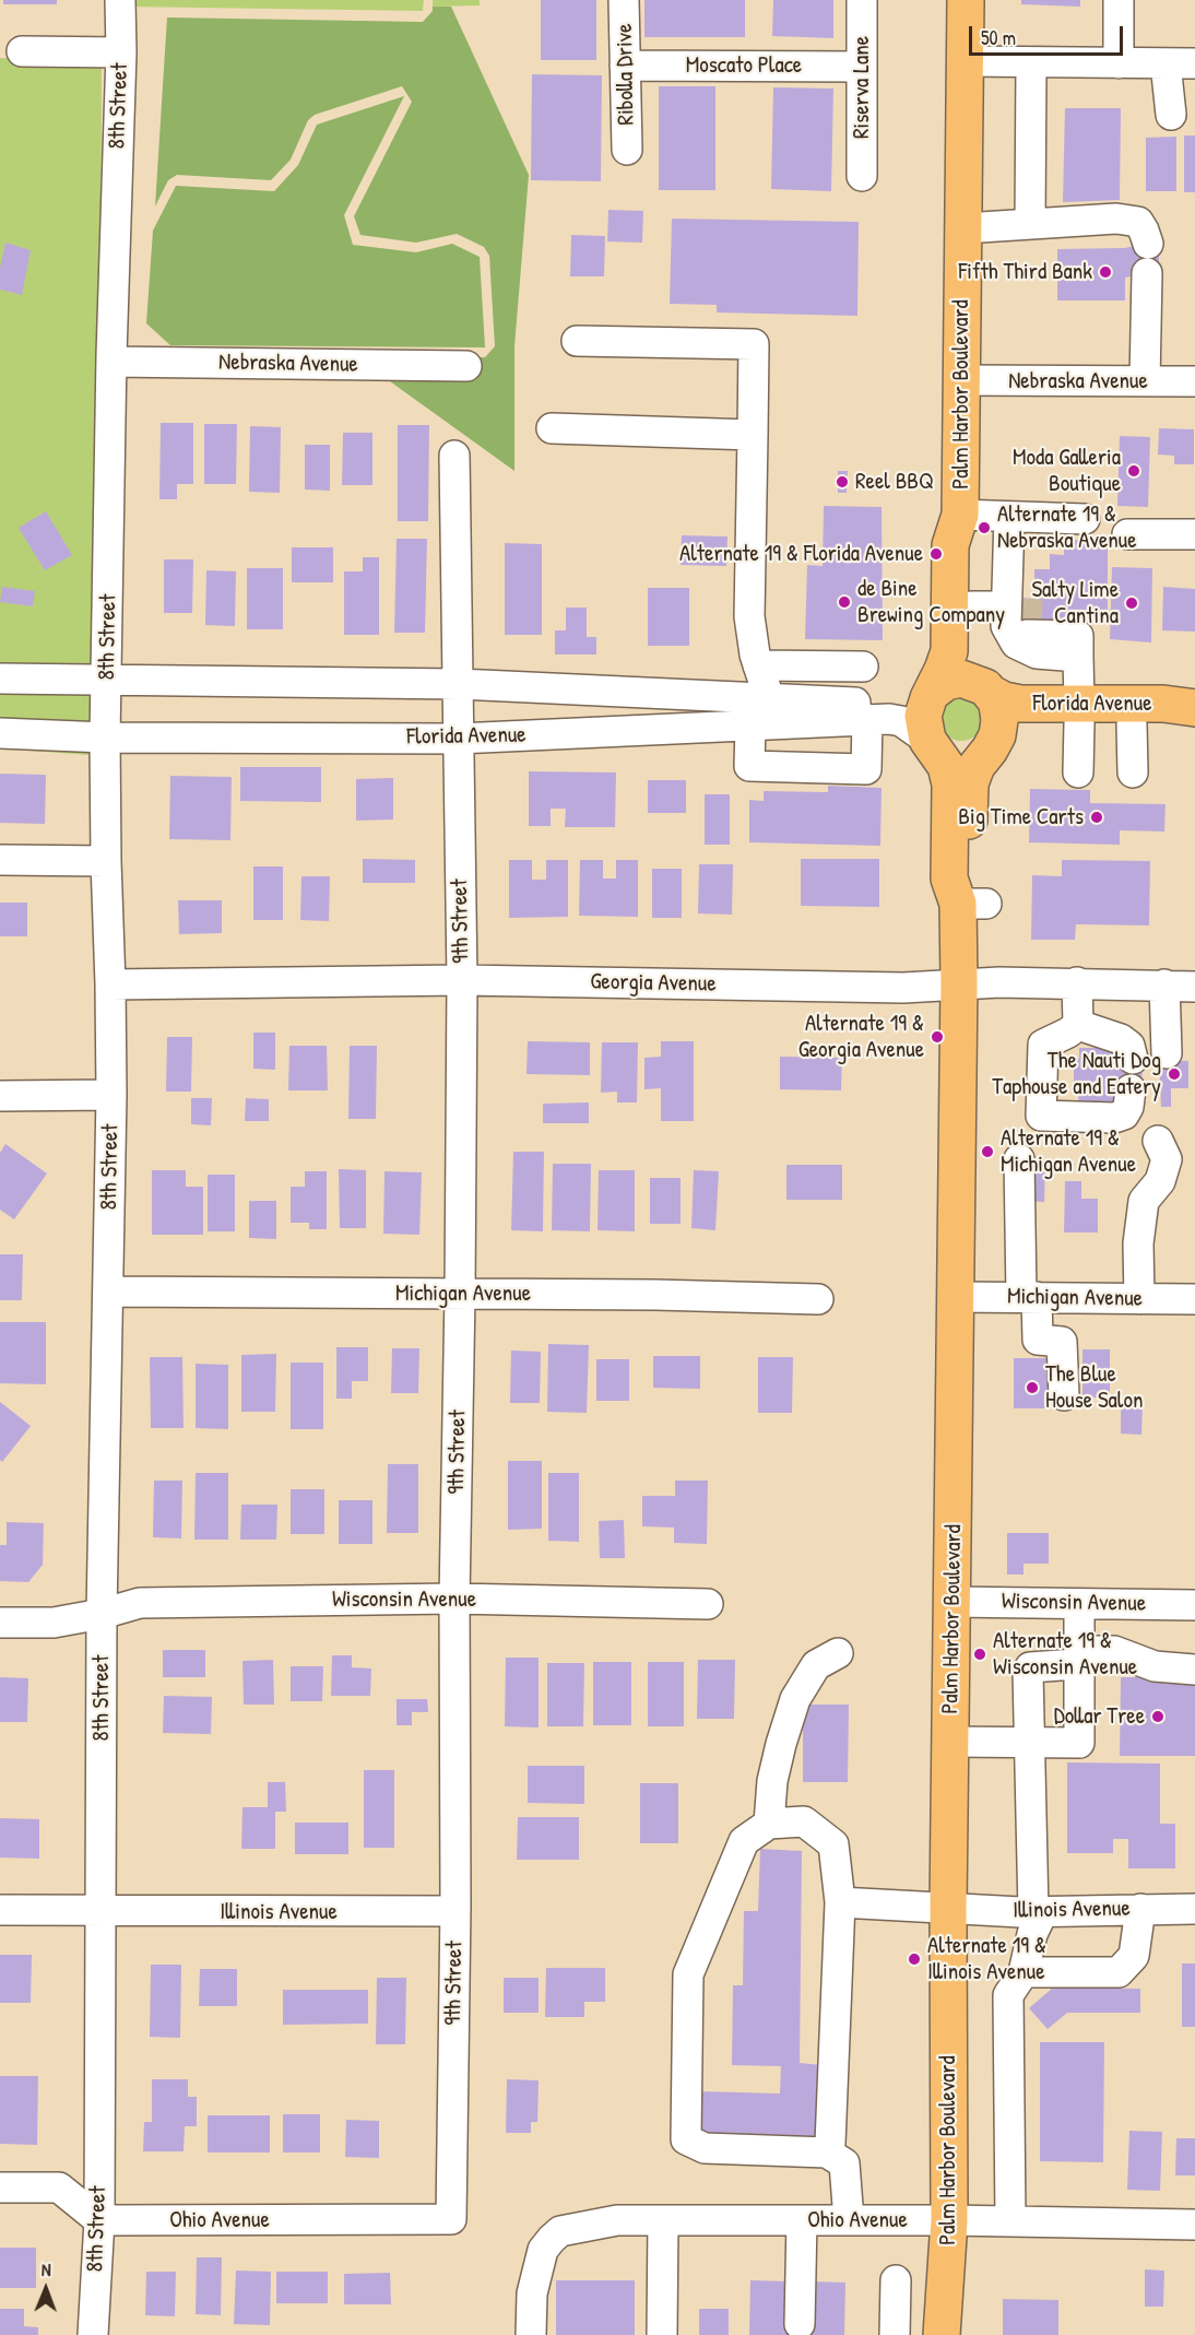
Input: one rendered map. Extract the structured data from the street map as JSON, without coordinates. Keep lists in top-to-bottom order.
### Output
{
  "streets": {
    "main road": ["Palm Harbor Boulevard", "Florida Avenue"],
    "street": [
      "Moscato Place",
      "Ribolla Drive",
      "Riserva Lane",
      "8th Street",
      "Nebraska Avenue",
      "9th Street",
      "Georgia Avenue",
      "Michigan Avenue",
      "Wisconsin Avenue",
      "Illinois Avenue",
      "Ohio Avenue"
    ]
  },
  "crossings": [
    ["Moscato Place", "Ribolla Drive"],
    ["Moscato Place", "Riserva Lane"],
    ["8th Street", "Nebraska Avenue"],
    ["8th Street", "Florida Avenue"],
    ["8th Street", "Georgia Avenue"],
    ["8th Street", "Michigan Avenue"],
    ["8th Street", "Wisconsin Avenue"],
    ["8th Street", "Illinois Avenue"],
    ["8th Street", "Ohio Avenue"],
    ["Nebraska Avenue", "Palm Harbor Boulevard"],
    ["Palm Harbor Boulevard", "Florida Avenue"],
    ["Palm Harbor Boulevard", "Georgia Avenue"],
    ["Palm Harbor Boulevard", "Michigan Avenue"],
    ["Palm Harbor Boulevard", "Wisconsin Avenue"],
    ["Palm Harbor Boulevard", "Illinois Avenue"],
    ["Palm Harbor Boulevard", "Ohio Avenue"],
    ["Florida Avenue", "9th Street"],
    ["9th Street", "Georgia Avenue"],
    ["9th Street", "Michigan Avenue"],
    ["9th Street", "Wisconsin Avenue"],
    ["9th Street", "Illinois Avenue"],
    ["9th Street", "Ohio Avenue"]
  ],
  "places": [
    "Fifth Third Bank",
    "Moda Galleria Boutique",
    "Reel BBQ",
    "Alternate 19 & Nebraska Avenue",
    "Alternate 19 & Florida Avenue",
    "de Bine Brewing Company",
    "Salty Lime Cantina",
    "Big Time Carts",
    "Alternate 19 & Georgia Avenue",
    "The Nauti Dog Taphouse and Eatery",
    "Alternate 19 & Michigan Avenue",
    "The Blue House Salon",
    "Alternate 19 & Wisconsin Avenue",
    "Dollar Tree",
    "Alternate 19 & Illinois Avenue"
  ],
  "scale_bar": "50 m",
  "north": "top"
}
